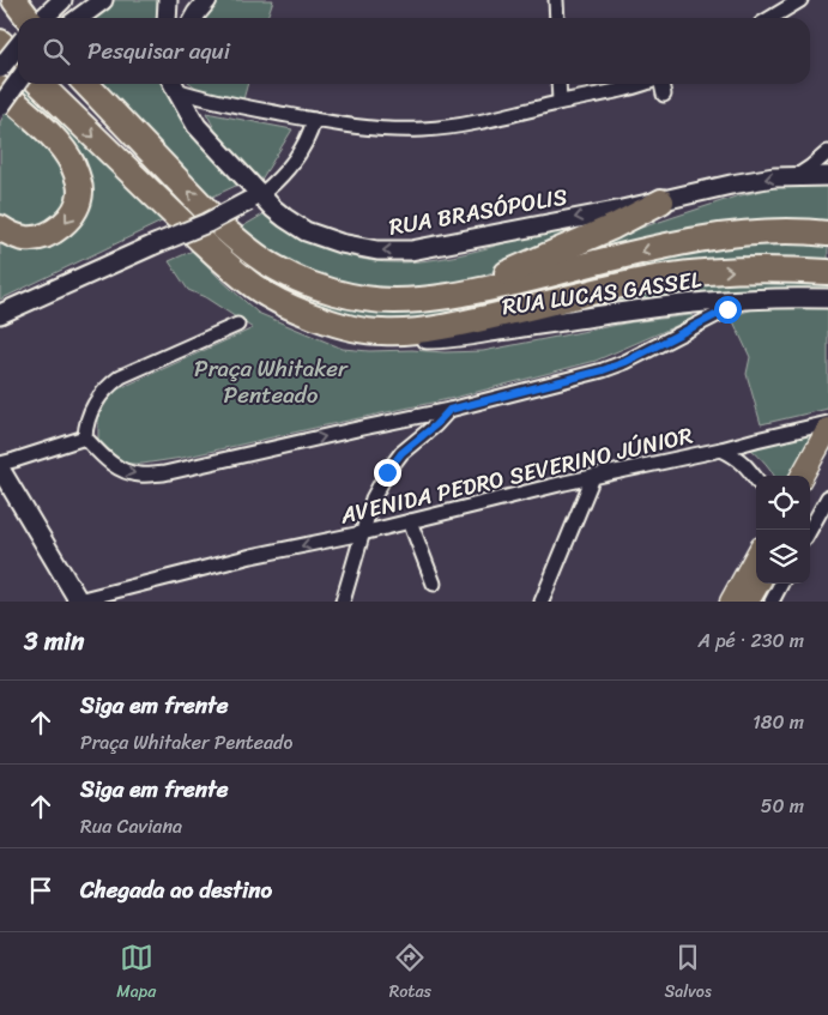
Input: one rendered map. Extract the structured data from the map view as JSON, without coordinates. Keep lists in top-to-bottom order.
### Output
{
  "streets": {
    "street": ["RUA BRASÓPOLIS", "RUA LUCAS GASSEL", "AVENIDA PEDRO SEVERINO JÚNIOR"]
  },
  "parks": ["Praça Whitaker Penteado"],
  "page": {
    "search": "Pesquisar aqui",
    "heading": ["3 min", "A pé · 230 m"],
    "list": [
      ["Siga em frente", "Praça Whitaker Penteado", "180 m"],
      ["Siga em frente", "Rua Caviana", "50 m"],
      "Chegada ao destino"
    ],
    "nav": ["Mapa", "Rotas", "Salvos"]
  }
}
